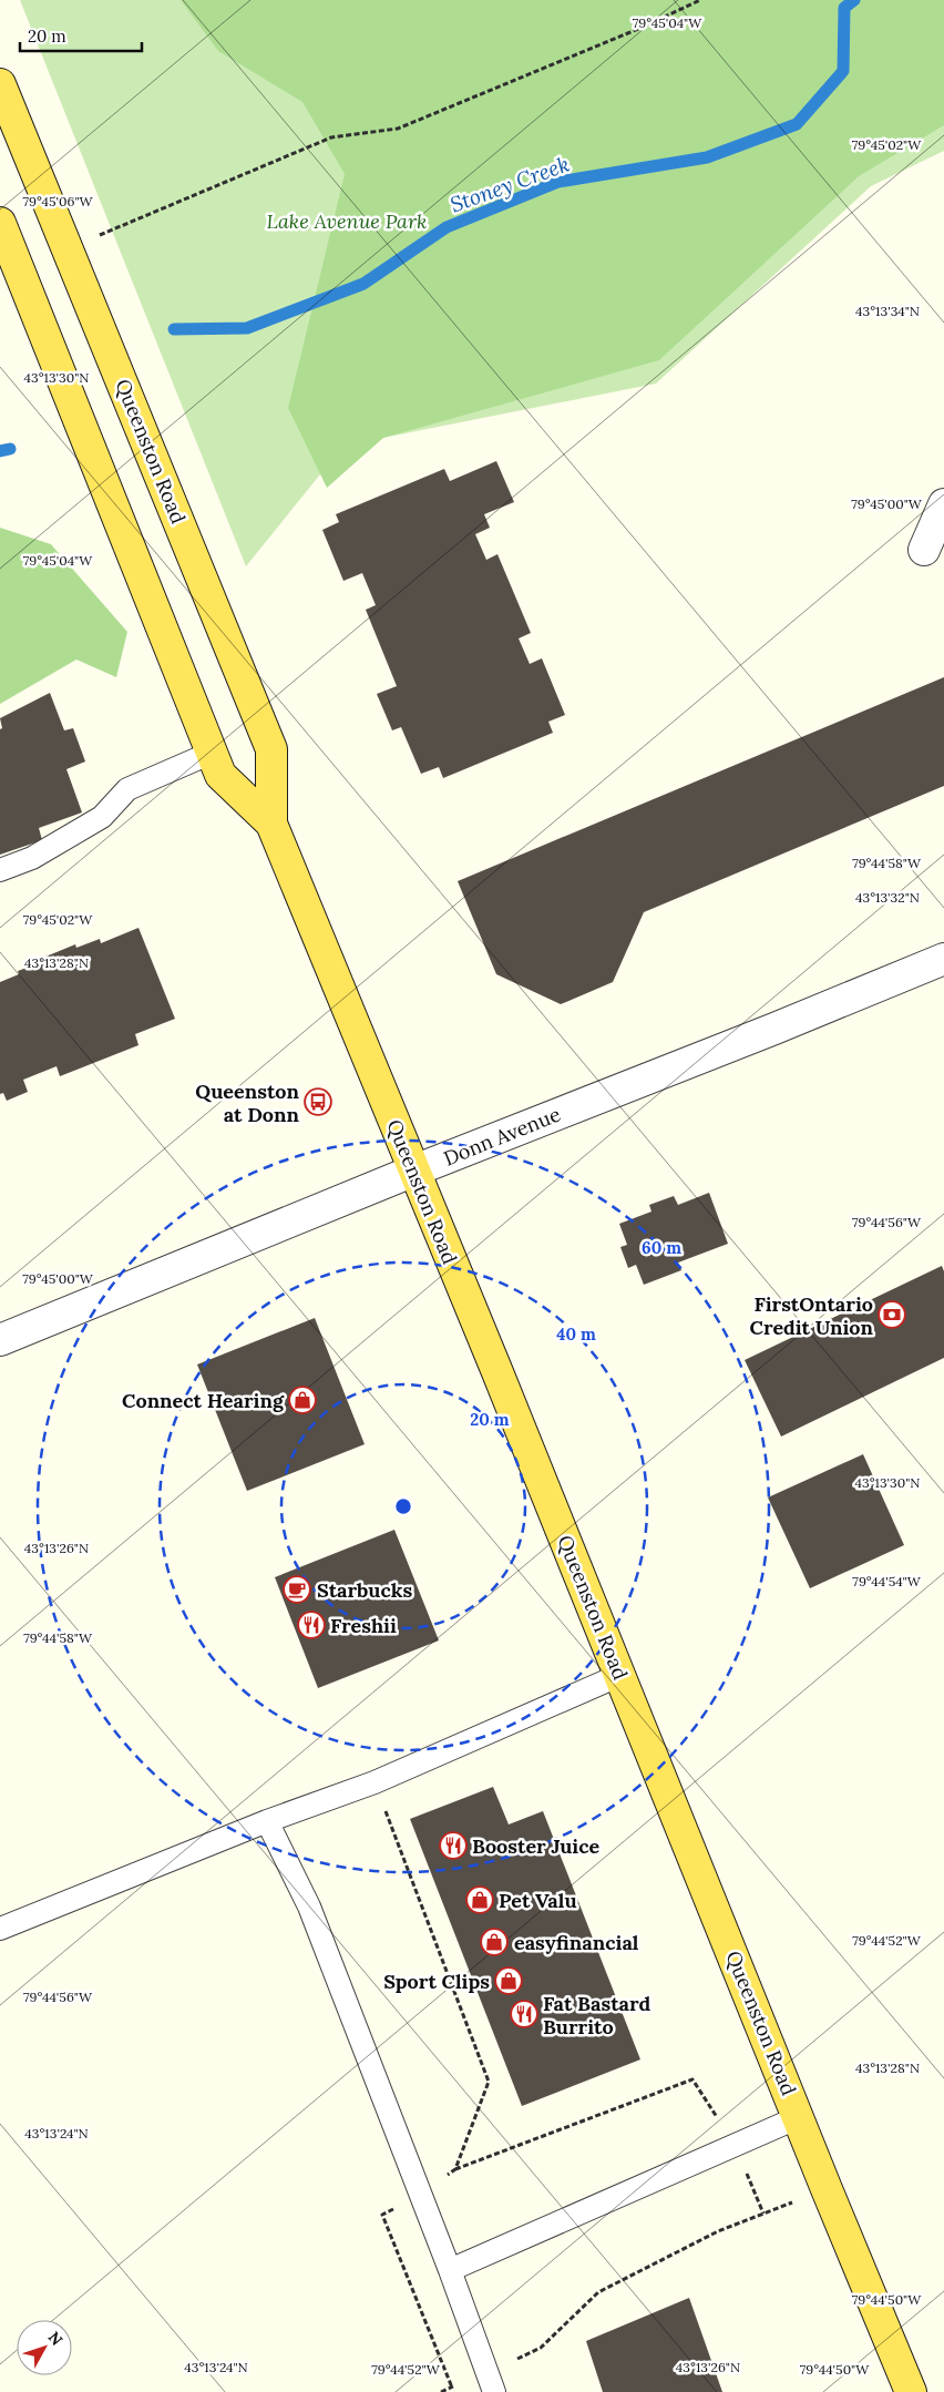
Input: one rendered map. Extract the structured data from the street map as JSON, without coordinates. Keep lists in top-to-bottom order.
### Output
{
  "streets": {
    "main road": ["Queenston Road"],
    "street": ["Donn Avenue"]
  },
  "crossings": [
    ["Queenston Road", "Donn Avenue"]
  ],
  "water": ["Stoney Creek"],
  "parks": ["Lake Avenue Park"],
  "places": {
    "bus stop": ["Queenston at Donn"],
    "bank": ["FirstOntario Credit Union"],
    "shop": [
      "Connect Hearing",
      "Pet Valu",
      "easyfinancial",
      "Sport Clips"
    ],
    "cafe": ["Starbucks"],
    "restaurant": ["Freshii", "Booster Juice", "Fat Bastard Burrito"]
  },
  "scale_bar": "20 m",
  "north": "top right",
  "coordinates": [
    "79°45'04\"W",
    "79°45'02\"W",
    "79°45'06\"W",
    "43°13'34\"N",
    "43°13'30\"N",
    "79°45'00\"W",
    "79°44'58\"W",
    "43°13'32\"N",
    "43°13'28\"N",
    "79°44'56\"W",
    "43°13'26\"N",
    "79°44'54\"W",
    "79°44'52\"W",
    "43°13'24\"N",
    "79°44'50\"W"
  ],
  "rings": ["60 m", "40 m", "20 m"]
}
